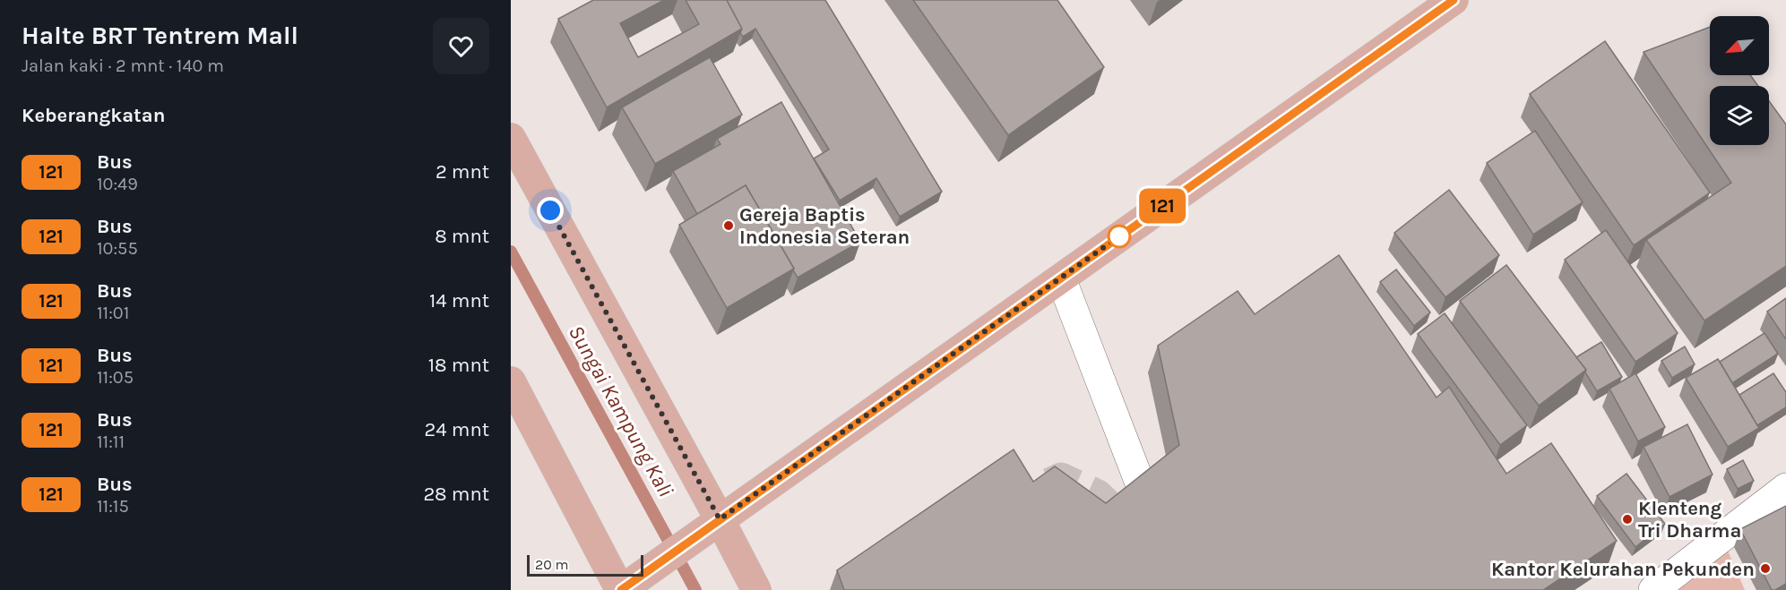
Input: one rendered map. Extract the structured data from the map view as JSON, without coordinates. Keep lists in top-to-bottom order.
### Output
{
  "water": ["Sungai Kampung Kali"],
  "places": ["Gereja Baptis Indonesia Seteran", "Klenteng Tri Dharma", "Kantor Kelurahan Pekunden"],
  "lines": ["bus line 121"],
  "scale_bar": "20 m",
  "north": "bottom left",
  "page": {
    "heading": [
      ["Halte BRT Tentrem Mall", "Jalan kaki · 2 mnt · 140 m"],
      "Keberangkatan"
    ],
    "on_map": "121",
    "list": [
      {
        "mark": "121",
        "name": "Bus",
        "note": "10:49",
        "value": "2 mnt"
      },
      {
        "mark": "121",
        "name": "Bus",
        "note": "10:55",
        "value": "8 mnt"
      },
      {
        "mark": "121",
        "name": "Bus",
        "note": "11:01",
        "value": "14 mnt"
      },
      {
        "mark": "121",
        "name": "Bus",
        "note": "11:05",
        "value": "18 mnt"
      },
      {
        "mark": "121",
        "name": "Bus",
        "note": "11:11",
        "value": "24 mnt"
      },
      {
        "mark": "121",
        "name": "Bus",
        "note": "11:15",
        "value": "28 mnt"
      }
    ],
    "scale": "20 m"
  }
}
